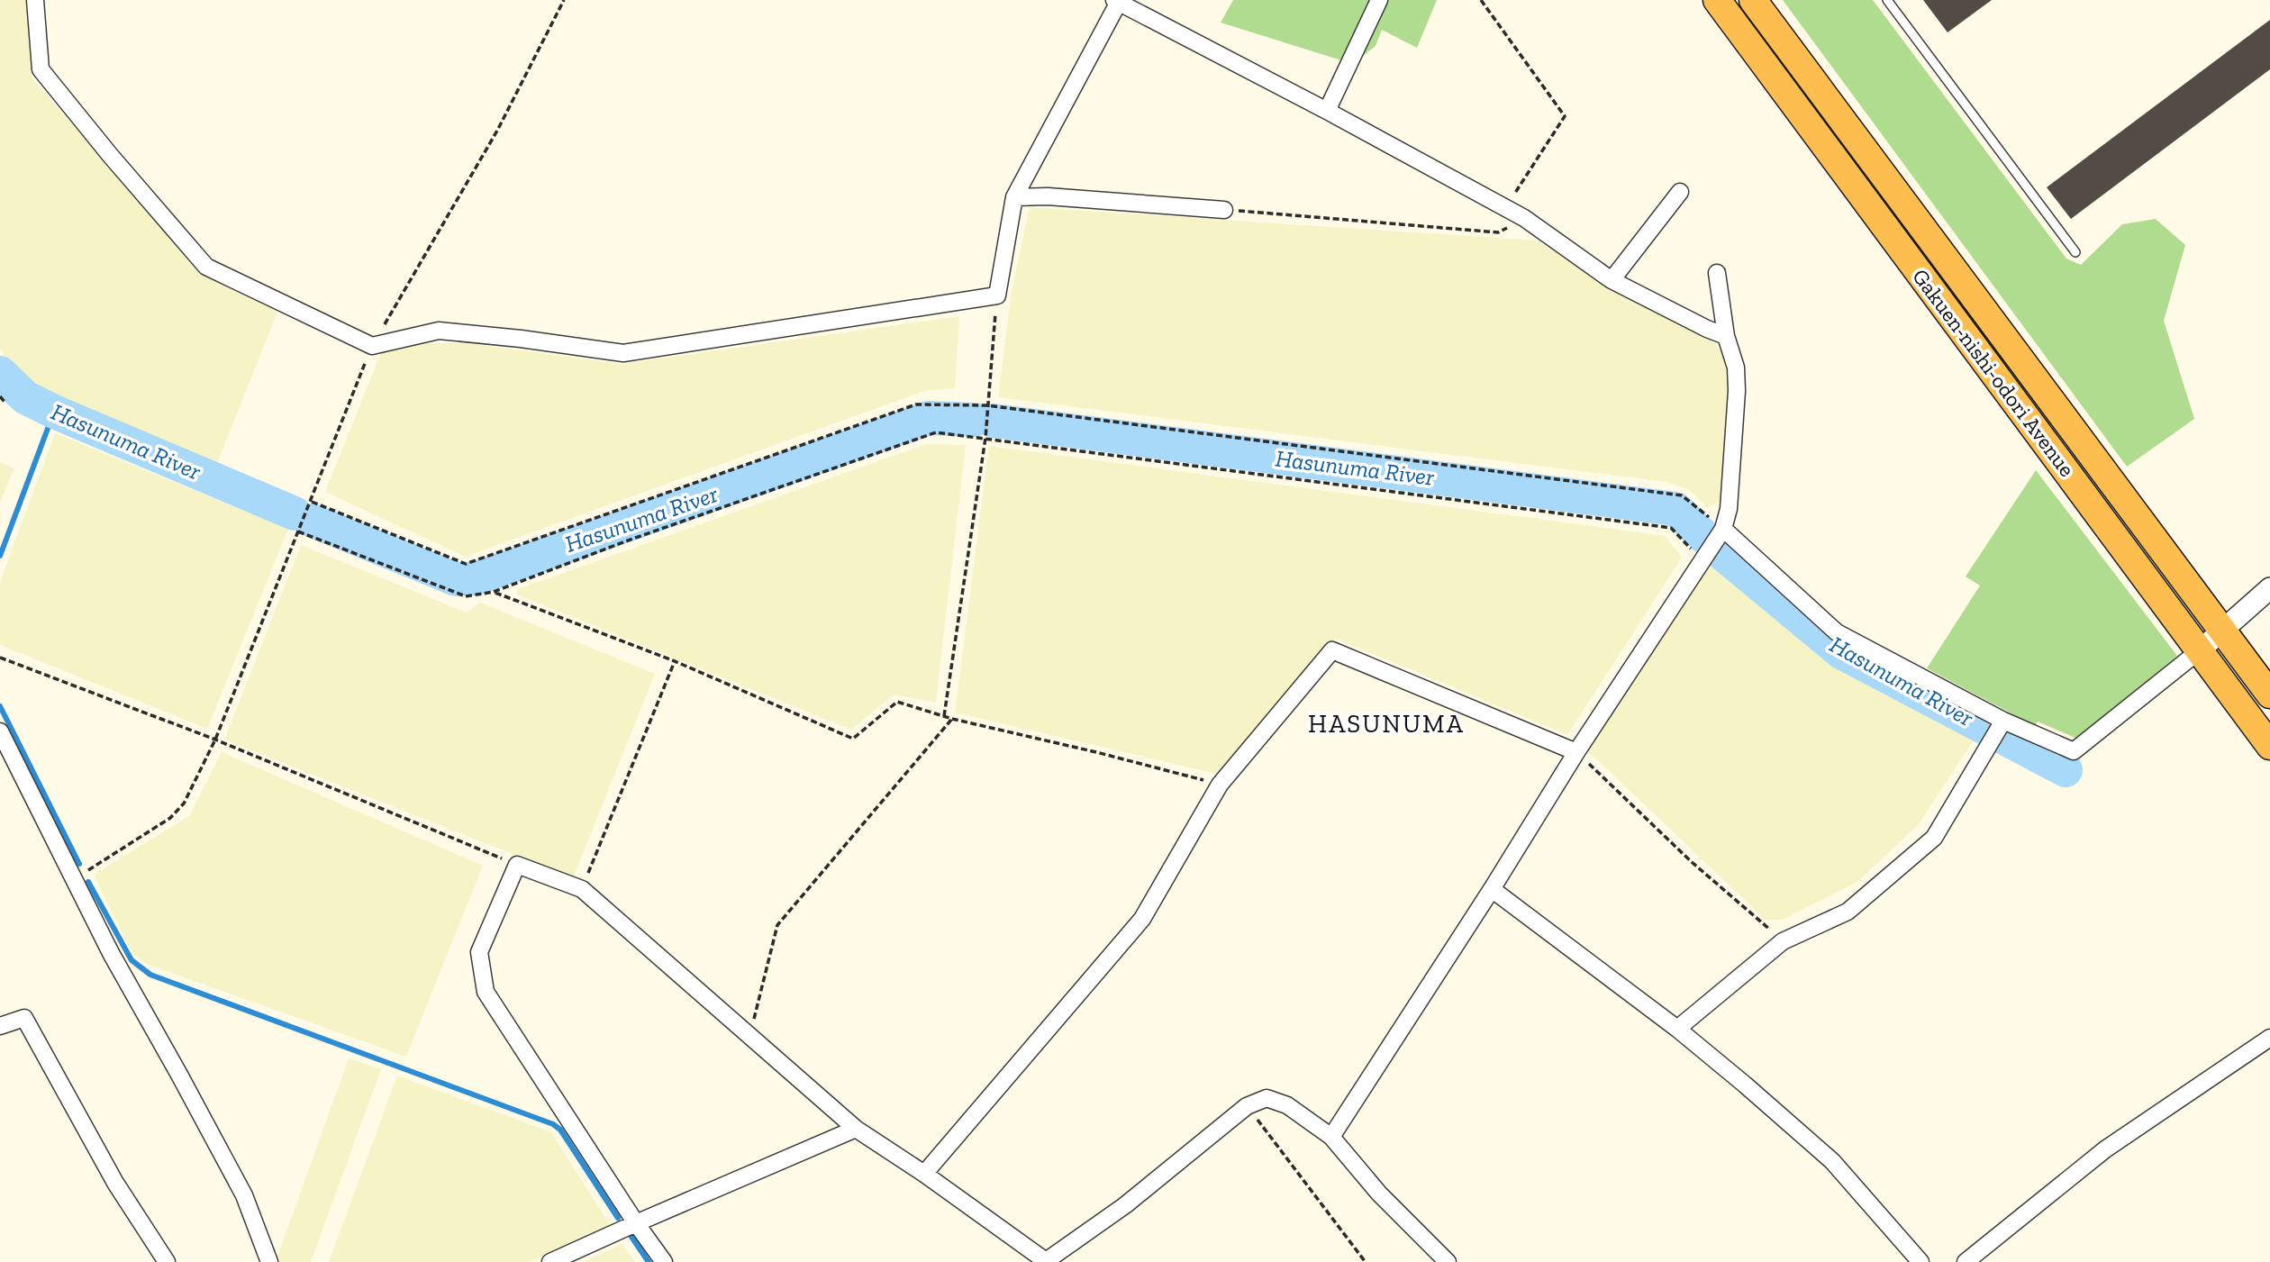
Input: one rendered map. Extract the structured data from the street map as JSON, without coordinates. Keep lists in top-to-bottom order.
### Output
{
  "streets": {
    "highway": ["Gakuen-nishi-odori Avenue"]
  },
  "districts": ["HASUNUMA"],
  "water": ["Hasunuma River"]
}
